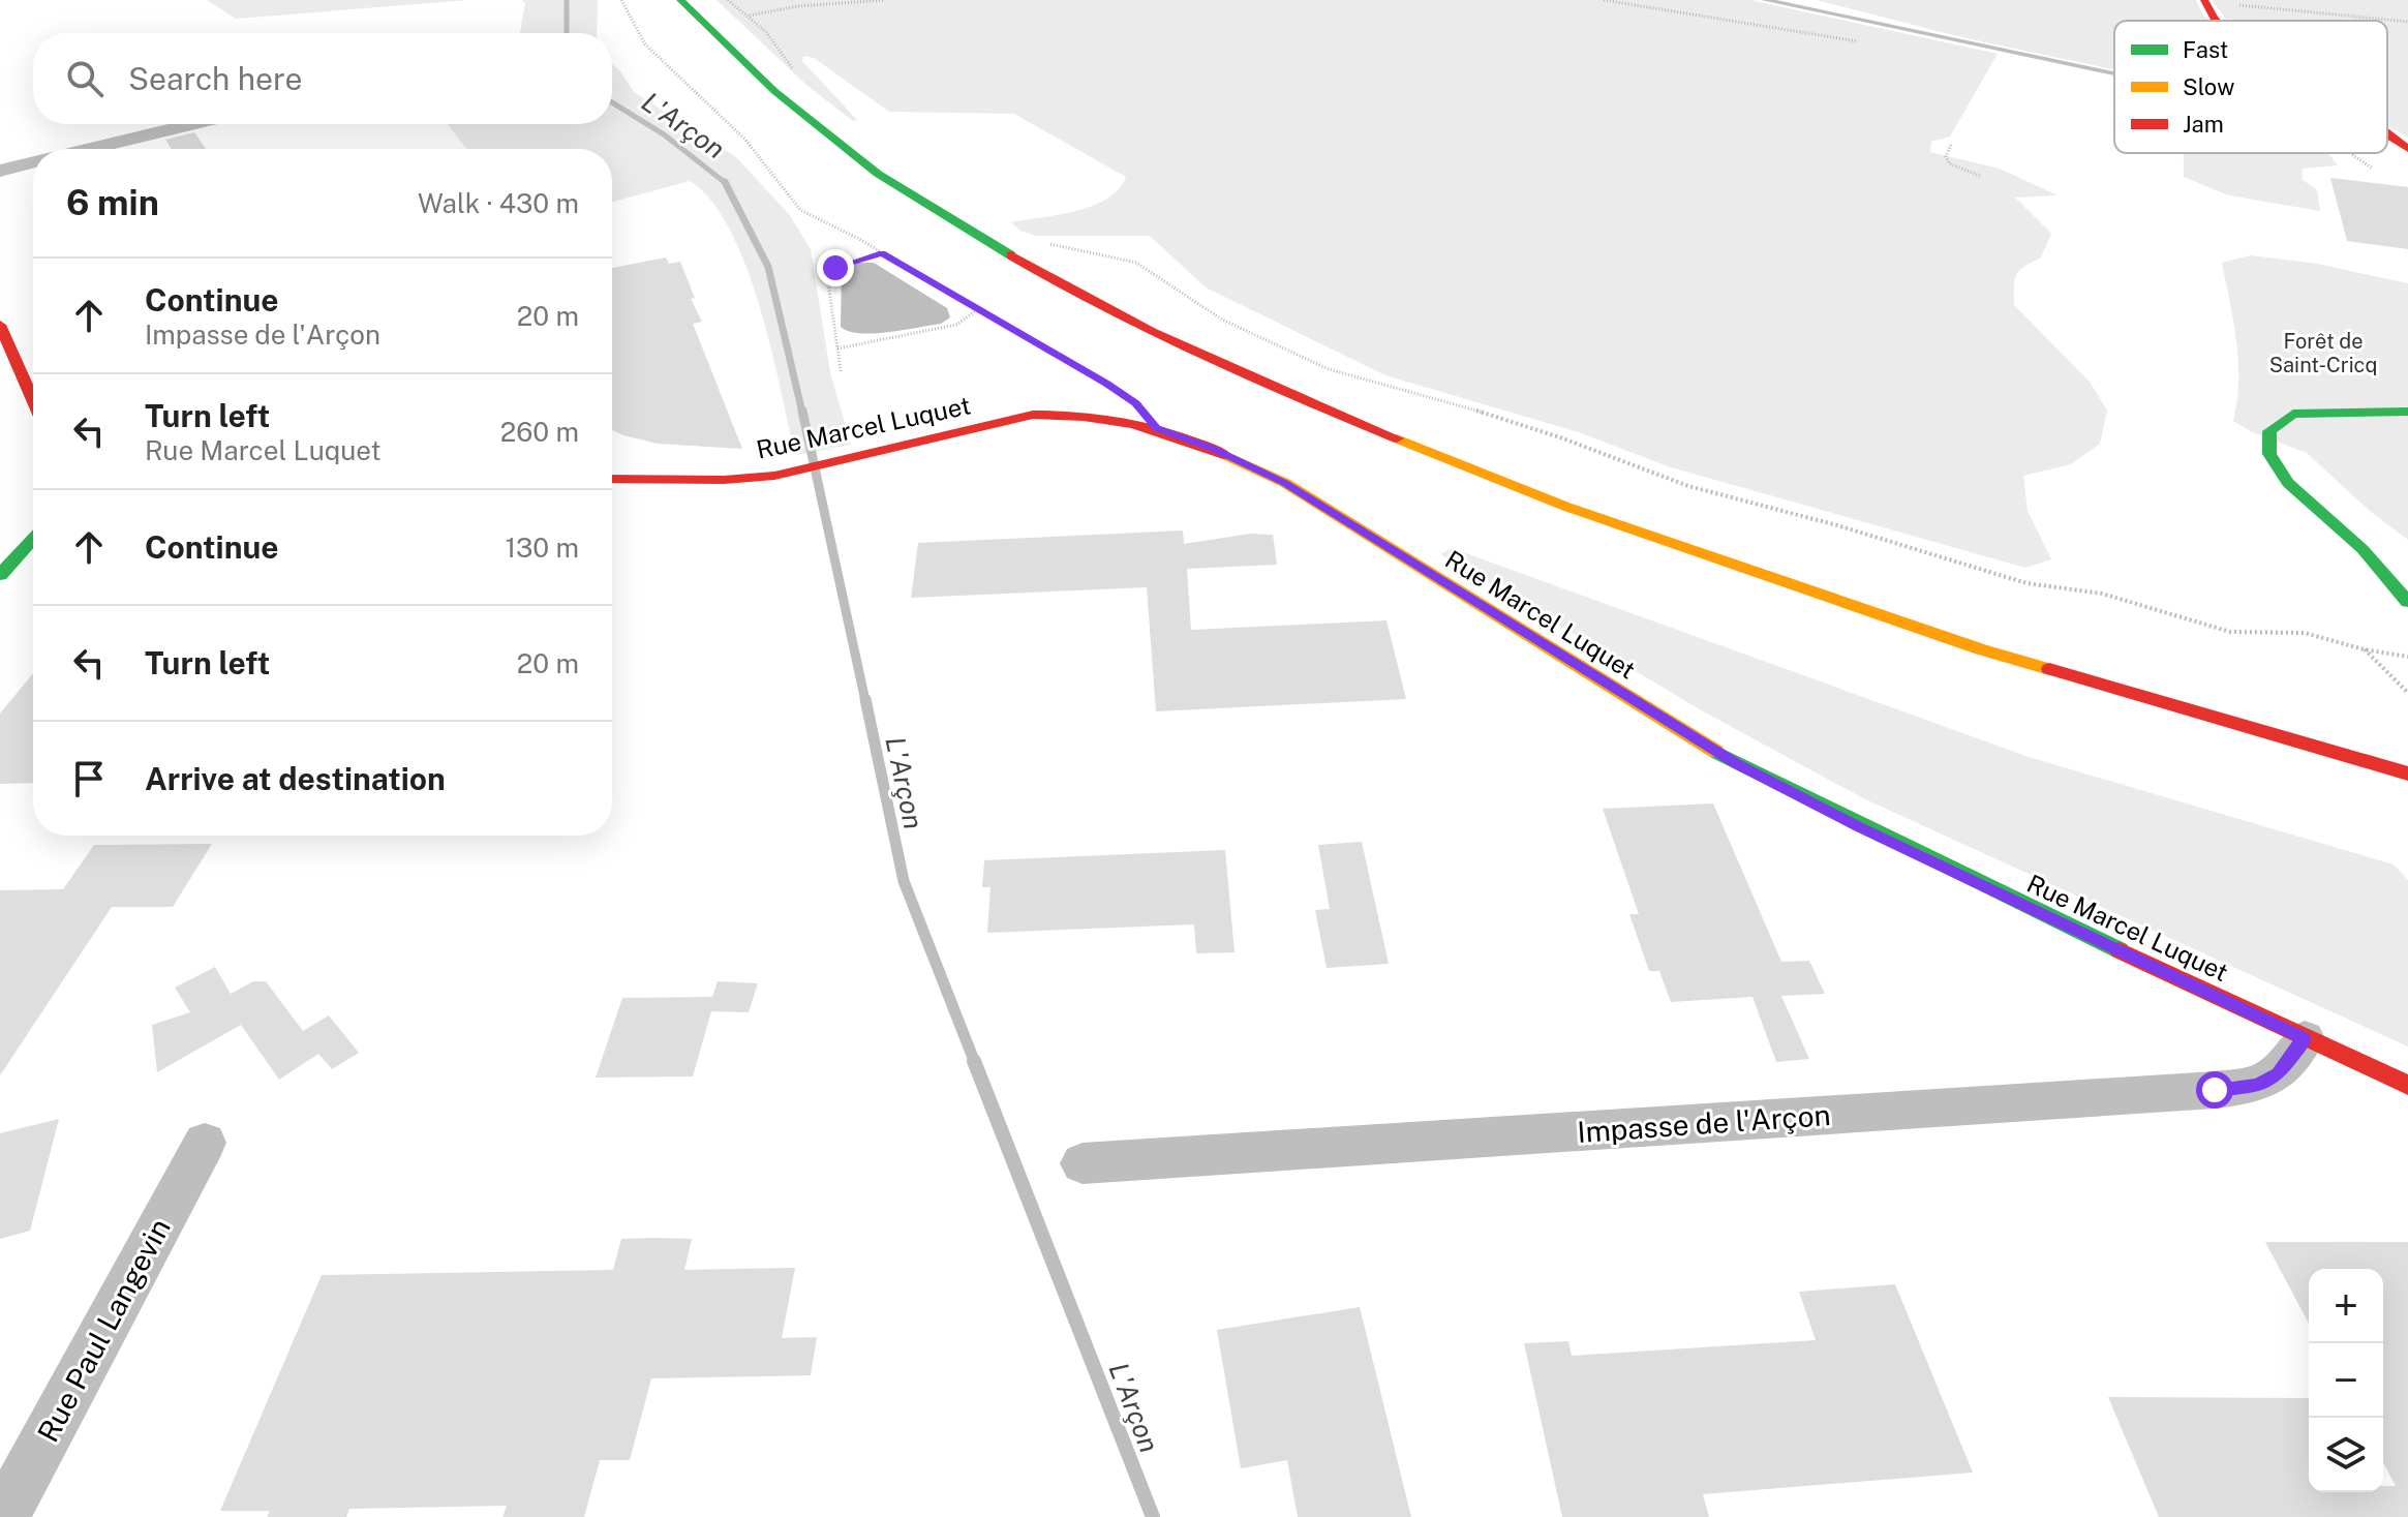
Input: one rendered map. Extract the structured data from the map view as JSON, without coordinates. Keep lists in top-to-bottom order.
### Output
{
  "streets": {
    "main road": ["Rue Marcel Luquet"],
    "street": ["Impasse de l'Arçon", "Rue Paul Langevin"]
  },
  "crossings": [
    ["Rue Marcel Luquet", "Impasse de l'Arçon"]
  ],
  "water": ["L'Arçon"],
  "parks": ["Forêt de Saint-Cricq"],
  "legend": ["Fast", "Slow", "Jam"],
  "page": {
    "search": "Search here",
    "heading": ["6 min", "Walk · 430 m"],
    "list": [
      ["Continue", "Impasse de l'Arçon", "20 m"],
      ["Turn left", "Rue Marcel Luquet", "260 m"],
      ["Continue", "130 m"],
      ["Turn left", "20 m"],
      "Arrive at destination"
    ],
    "map_buttons": ["+", "−"]
  }
}
